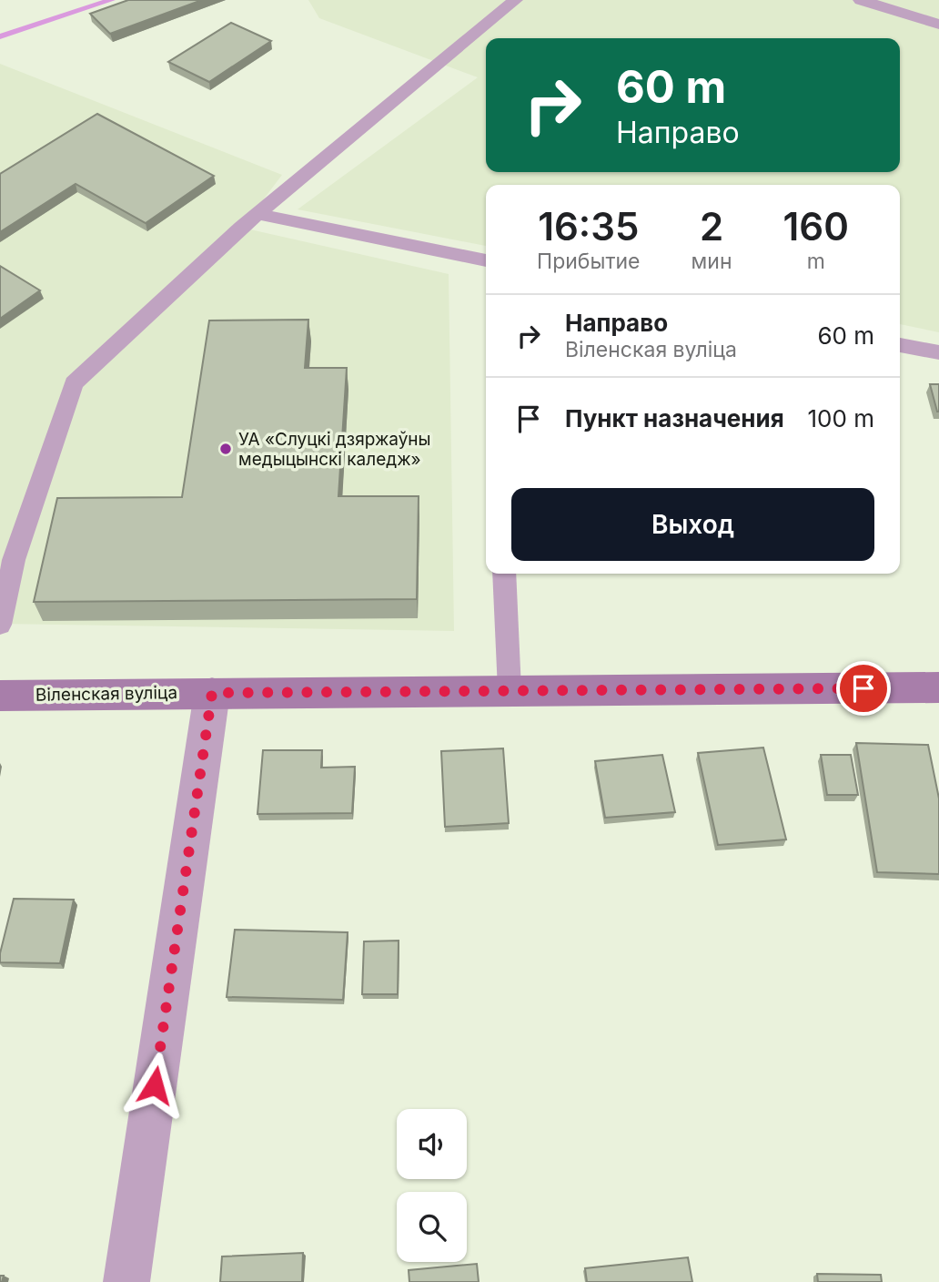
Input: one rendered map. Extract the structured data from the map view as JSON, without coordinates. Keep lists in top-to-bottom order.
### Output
{
  "streets": {
    "main road": ["Віленская вуліца"]
  },
  "places": ["УА «Слуцкі дзяржаўны медыцынскі каледж»"],
  "page": {
    "turn": ["60 m", "Направо"],
    "eta": [
      "16:35",
      "Прибытие",
      "2",
      "мин",
      "160",
      "m"
    ],
    "list": [
      {
        "name": "Направо",
        "note": "Віленская вуліца",
        "value": "60 m"
      },
      {
        "name": "Пункт назначения",
        "value": "100 m"
      }
    ],
    "buttons": "Выход"
  }
}
